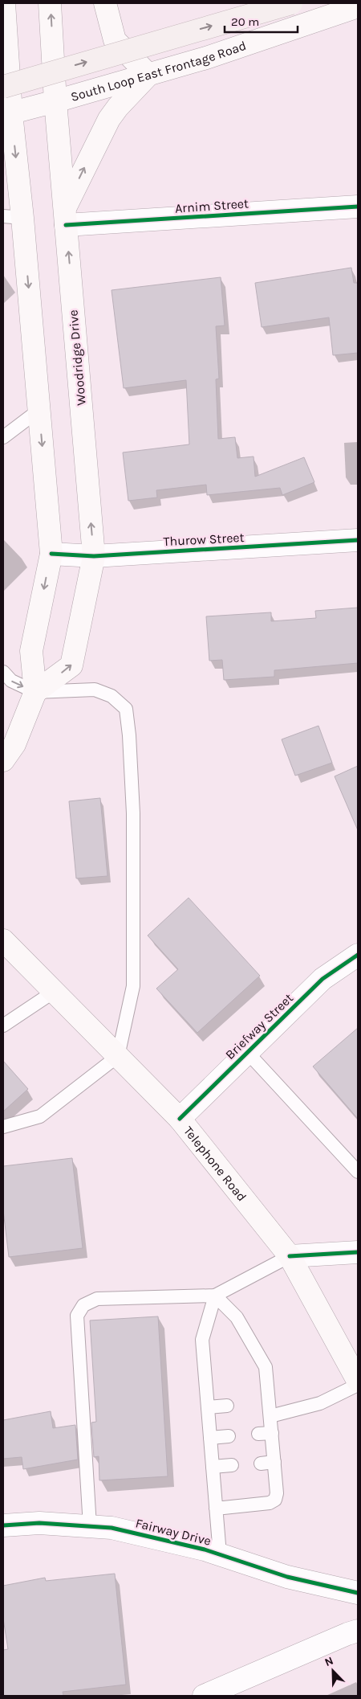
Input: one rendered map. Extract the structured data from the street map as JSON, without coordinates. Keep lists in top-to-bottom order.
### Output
{
  "streets": {
    "main road": ["South Loop East Frontage Road", "Woodridge Drive", "Telephone Road"],
    "street": [
      "Arnim Street",
      "Thurow Street",
      "Briefway Street",
      "Fairway Drive"
    ]
  },
  "crossings": [
    ["South Loop East Frontage Road", "Woodridge Drive"],
    ["Arnim Street", "Woodridge Drive"],
    ["Woodridge Drive", "Thurow Street"],
    ["Briefway Street", "Telephone Road"]
  ],
  "scale_bar": "20 m",
  "north": "top left"
}
